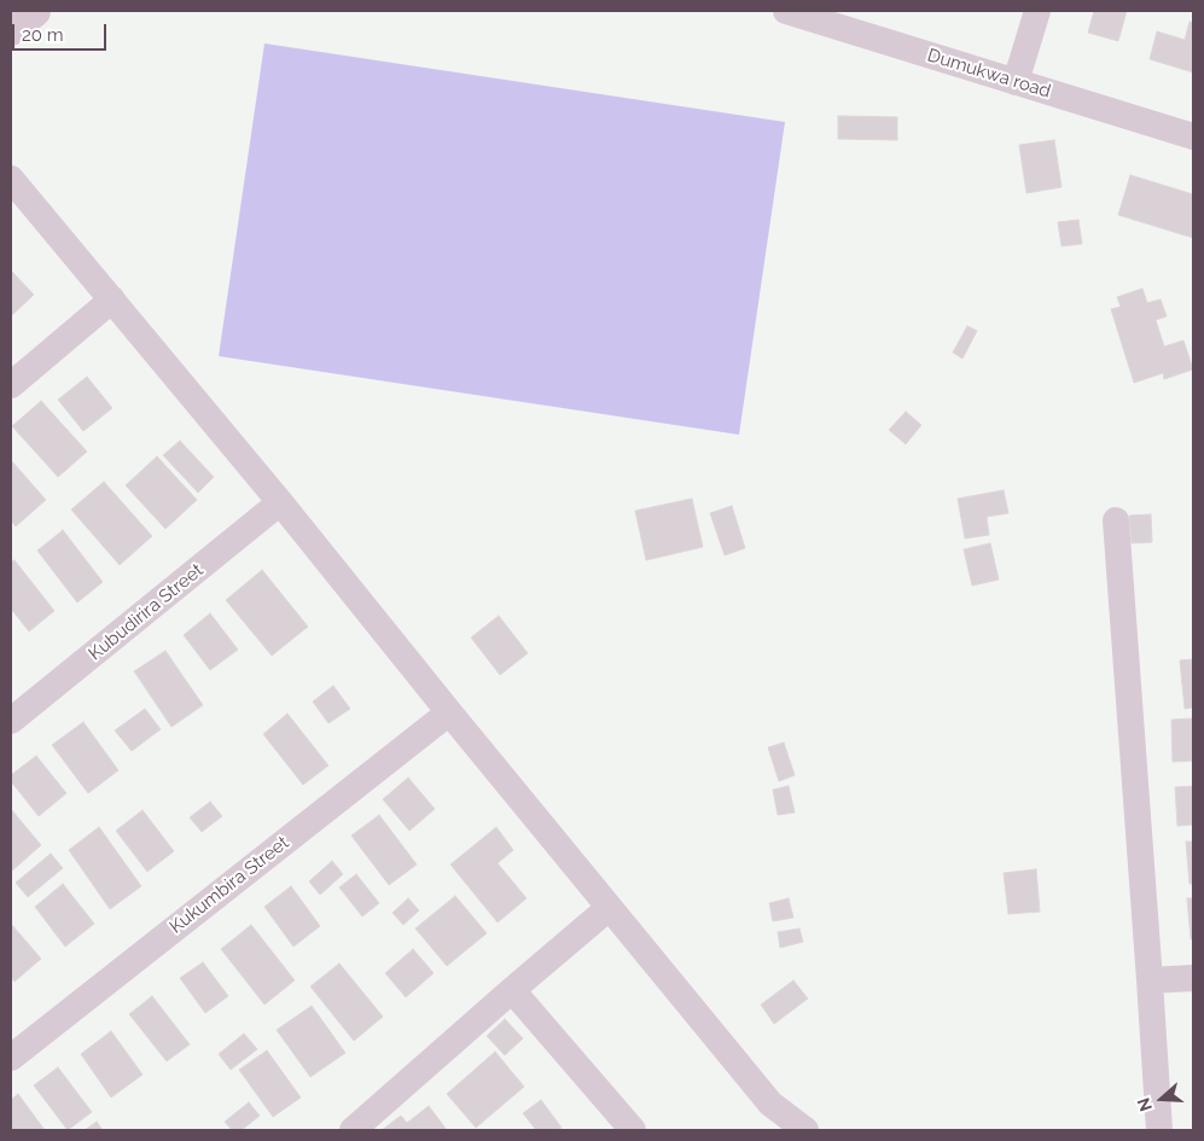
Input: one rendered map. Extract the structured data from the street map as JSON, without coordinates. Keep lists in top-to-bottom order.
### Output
{
  "streets": {
    "street": ["Dumukwa road", "Kubudirira Street", "Kukumbira Street"]
  },
  "scale_bar": "20 m",
  "north": "left"
}
